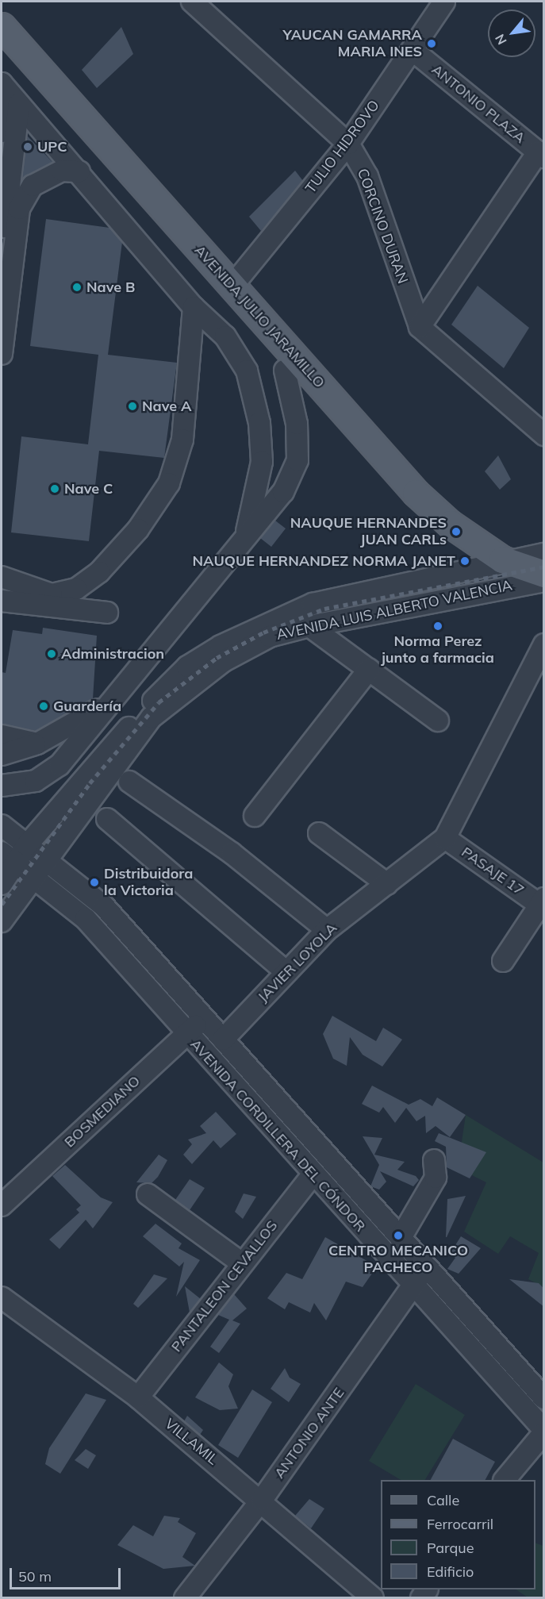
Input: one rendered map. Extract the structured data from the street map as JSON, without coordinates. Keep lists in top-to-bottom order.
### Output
{
  "streets": {
    "main road": ["AVENIDA JULIO JARAMILLO"],
    "street": [
      "ANTONIO PLAZA",
      "TULIO HIDROVO",
      "CORCINO DURAN",
      "AVENIDA LUIS ALBERTO VALENCIA",
      "PASAJE 17",
      "JAVIER LOYOLA",
      "BOSMEDIANO",
      "AVENIDA CORDILLERA DEL CÓNDOR",
      "PANTALEON CEVALLOS",
      "ANTONIO ANTE",
      "VILLAMIL"
    ]
  },
  "crossings": [
    ["ANTONIO PLAZA", "TULIO HIDROVO"],
    ["TULIO HIDROVO", "CORCINO DURAN"],
    ["TULIO HIDROVO", "AVENIDA JULIO JARAMILLO"],
    ["AVENIDA JULIO JARAMILLO", "AVENIDA LUIS ALBERTO VALENCIA"],
    ["AVENIDA LUIS ALBERTO VALENCIA", "AVENIDA CORDILLERA DEL CÓNDOR"],
    ["PASAJE 17", "JAVIER LOYOLA"],
    ["JAVIER LOYOLA", "AVENIDA CORDILLERA DEL CÓNDOR"],
    ["BOSMEDIANO", "AVENIDA CORDILLERA DEL CÓNDOR"],
    ["AVENIDA CORDILLERA DEL CÓNDOR", "PANTALEON CEVALLOS"],
    ["AVENIDA CORDILLERA DEL CÓNDOR", "ANTONIO ANTE"],
    ["PANTALEON CEVALLOS", "VILLAMIL"],
    ["ANTONIO ANTE", "VILLAMIL"]
  ],
  "places": [
    "YAUCAN GAMARRA MARIA INES",
    "UPC",
    "Nave B",
    "Nave A",
    "Nave C",
    "NAUQUE HERNANDES JUAN CARLs",
    "NAUQUE HERNANDEZ NORMA JANET",
    "Norma Perez junto a farmacia",
    "Administracion",
    "Guardería",
    "Distribuidora la Victoria",
    "CENTRO MECANICO PACHECO"
  ],
  "legend": [
    "Calle",
    "Ferrocarril",
    "Parque",
    "Edificio"
  ],
  "scale_bar": "50 m",
  "north": "bottom left"
}
